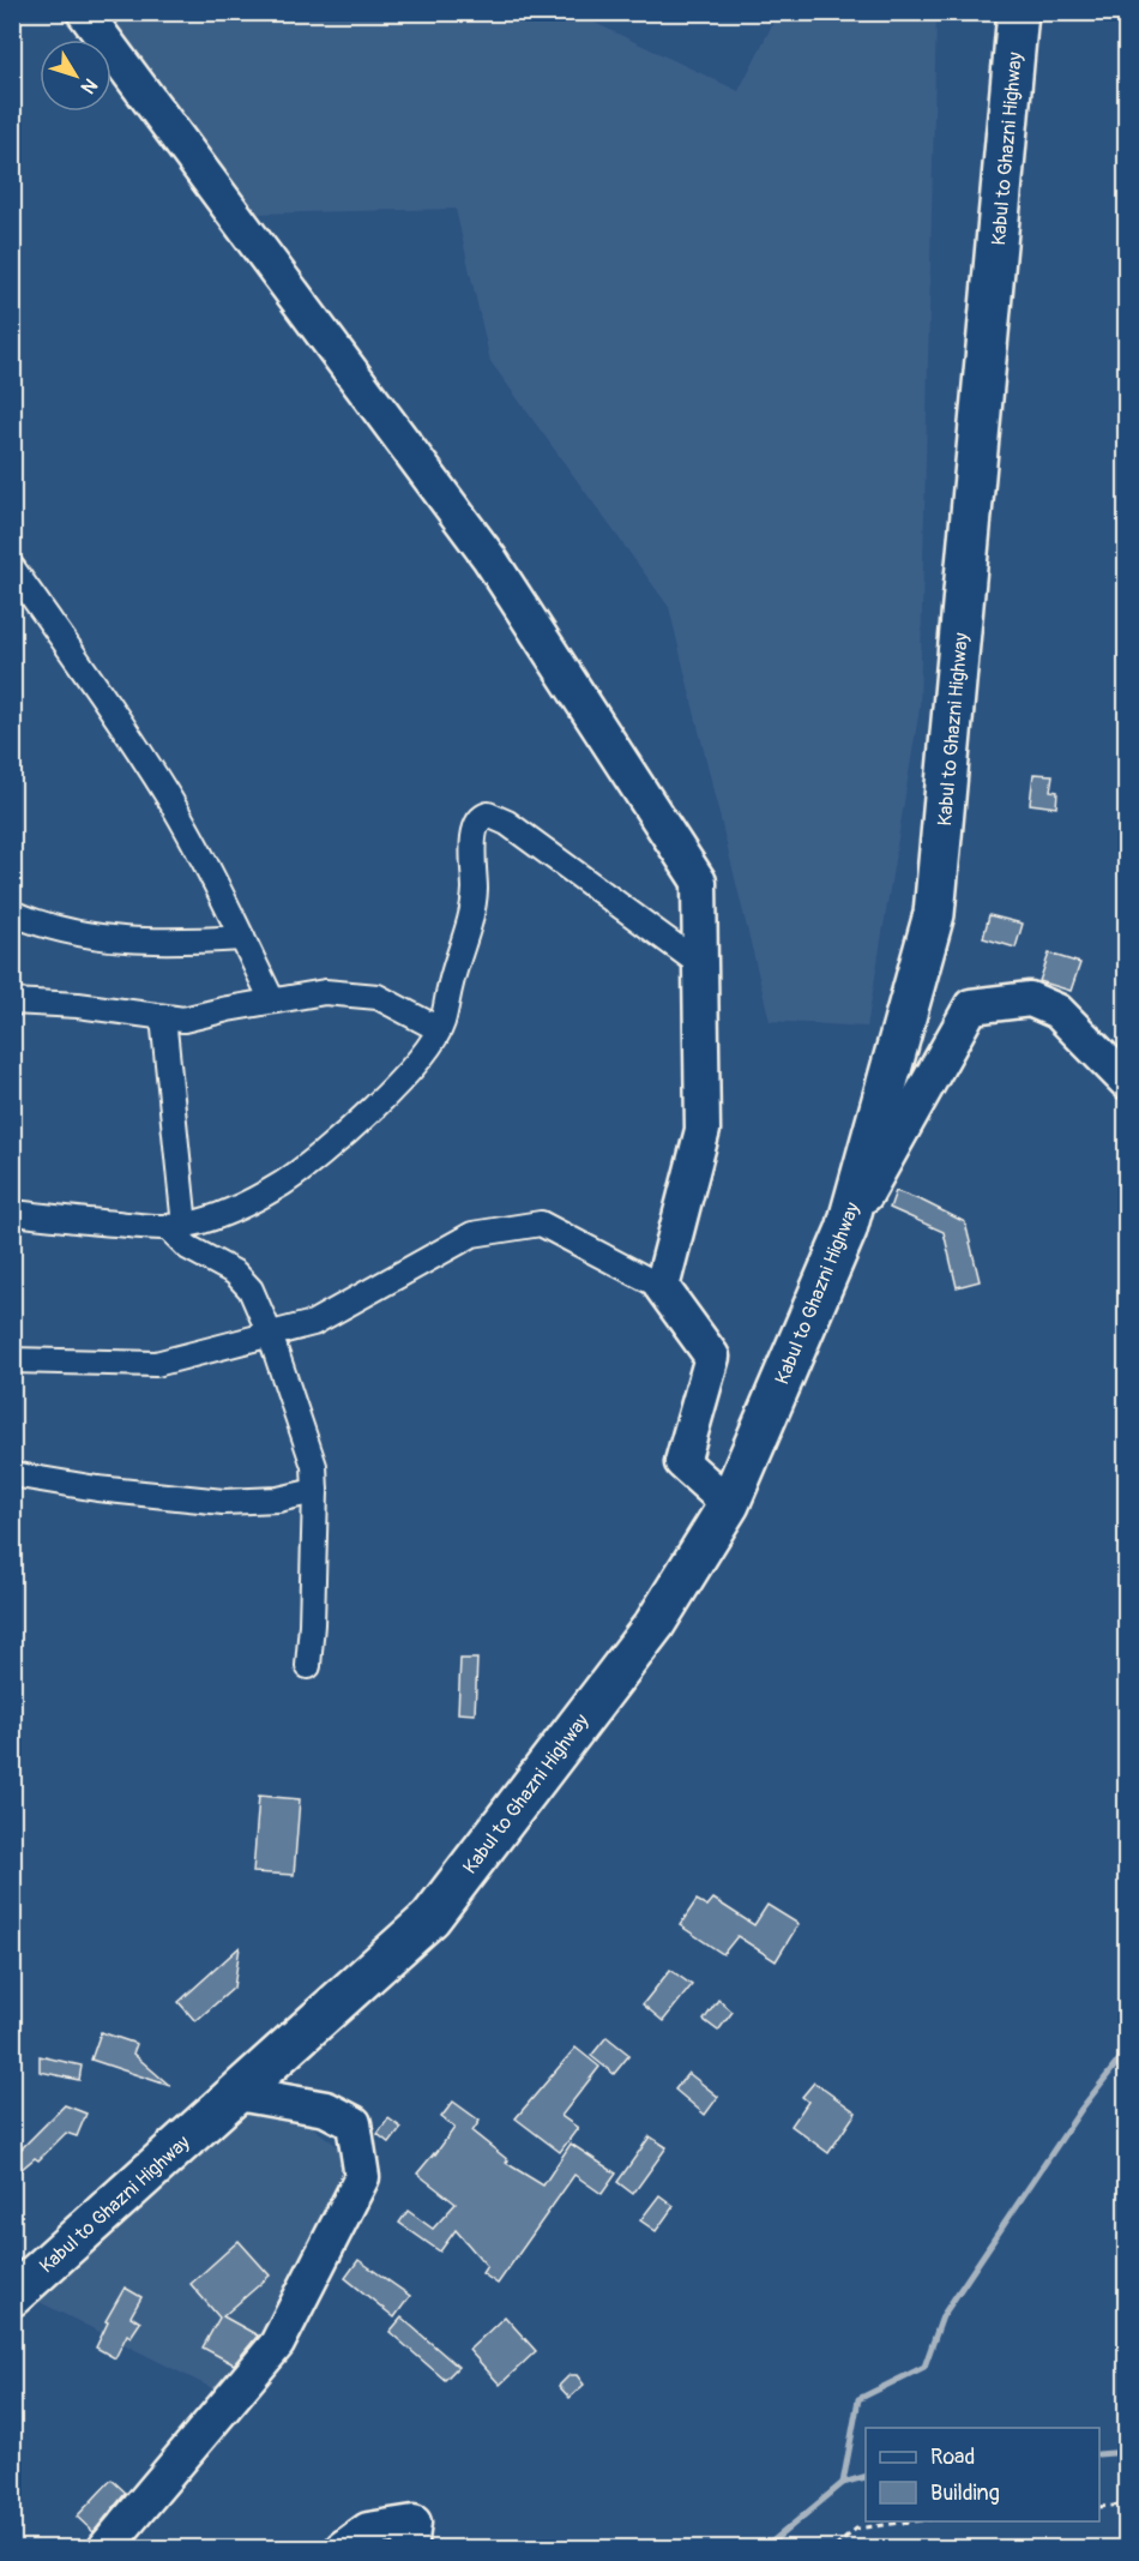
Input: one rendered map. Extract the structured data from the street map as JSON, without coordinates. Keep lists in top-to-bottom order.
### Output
{
  "streets": {
    "highway": ["Kabul to Ghazni Highway"]
  },
  "legend": ["Road", "Building"],
  "north": "bottom right"
}
